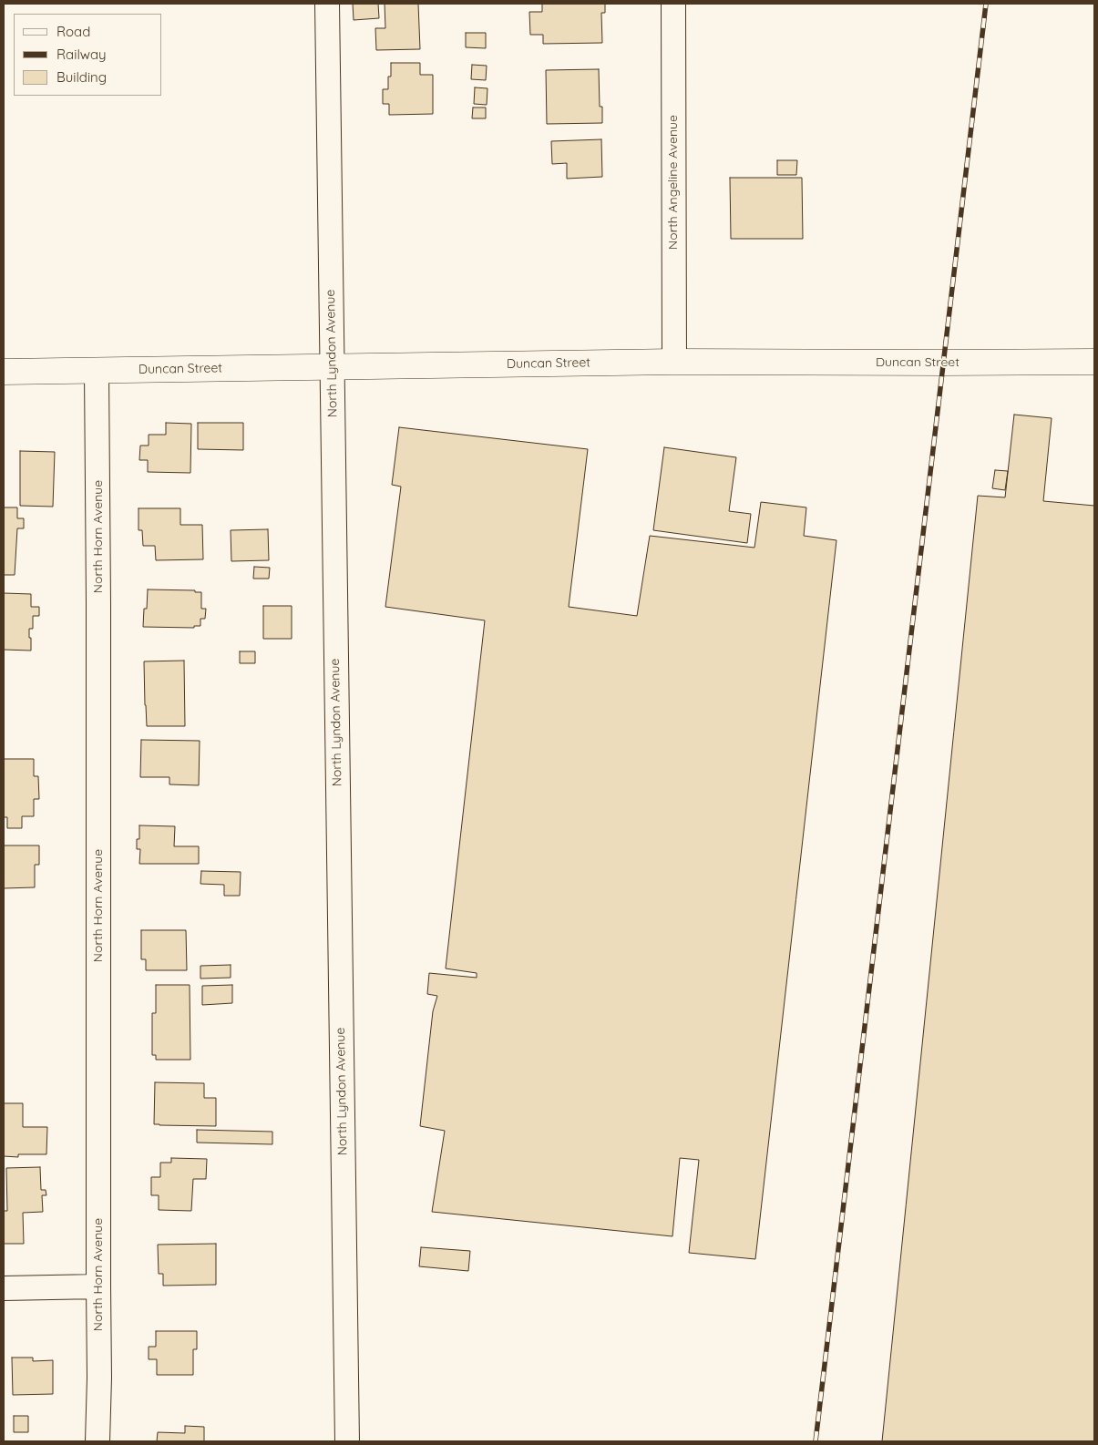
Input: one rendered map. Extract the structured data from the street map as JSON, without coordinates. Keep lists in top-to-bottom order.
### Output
{
  "streets": {
    "street": [
      "North Angeline Avenue",
      "North Lyndon Avenue",
      "Duncan Street",
      "North Horn Avenue"
    ]
  },
  "crossings": [
    ["North Angeline Avenue", "Duncan Street"],
    ["North Lyndon Avenue", "Duncan Street"],
    ["Duncan Street", "North Horn Avenue"]
  ],
  "legend": ["Road", "Railway", "Building"]
}
